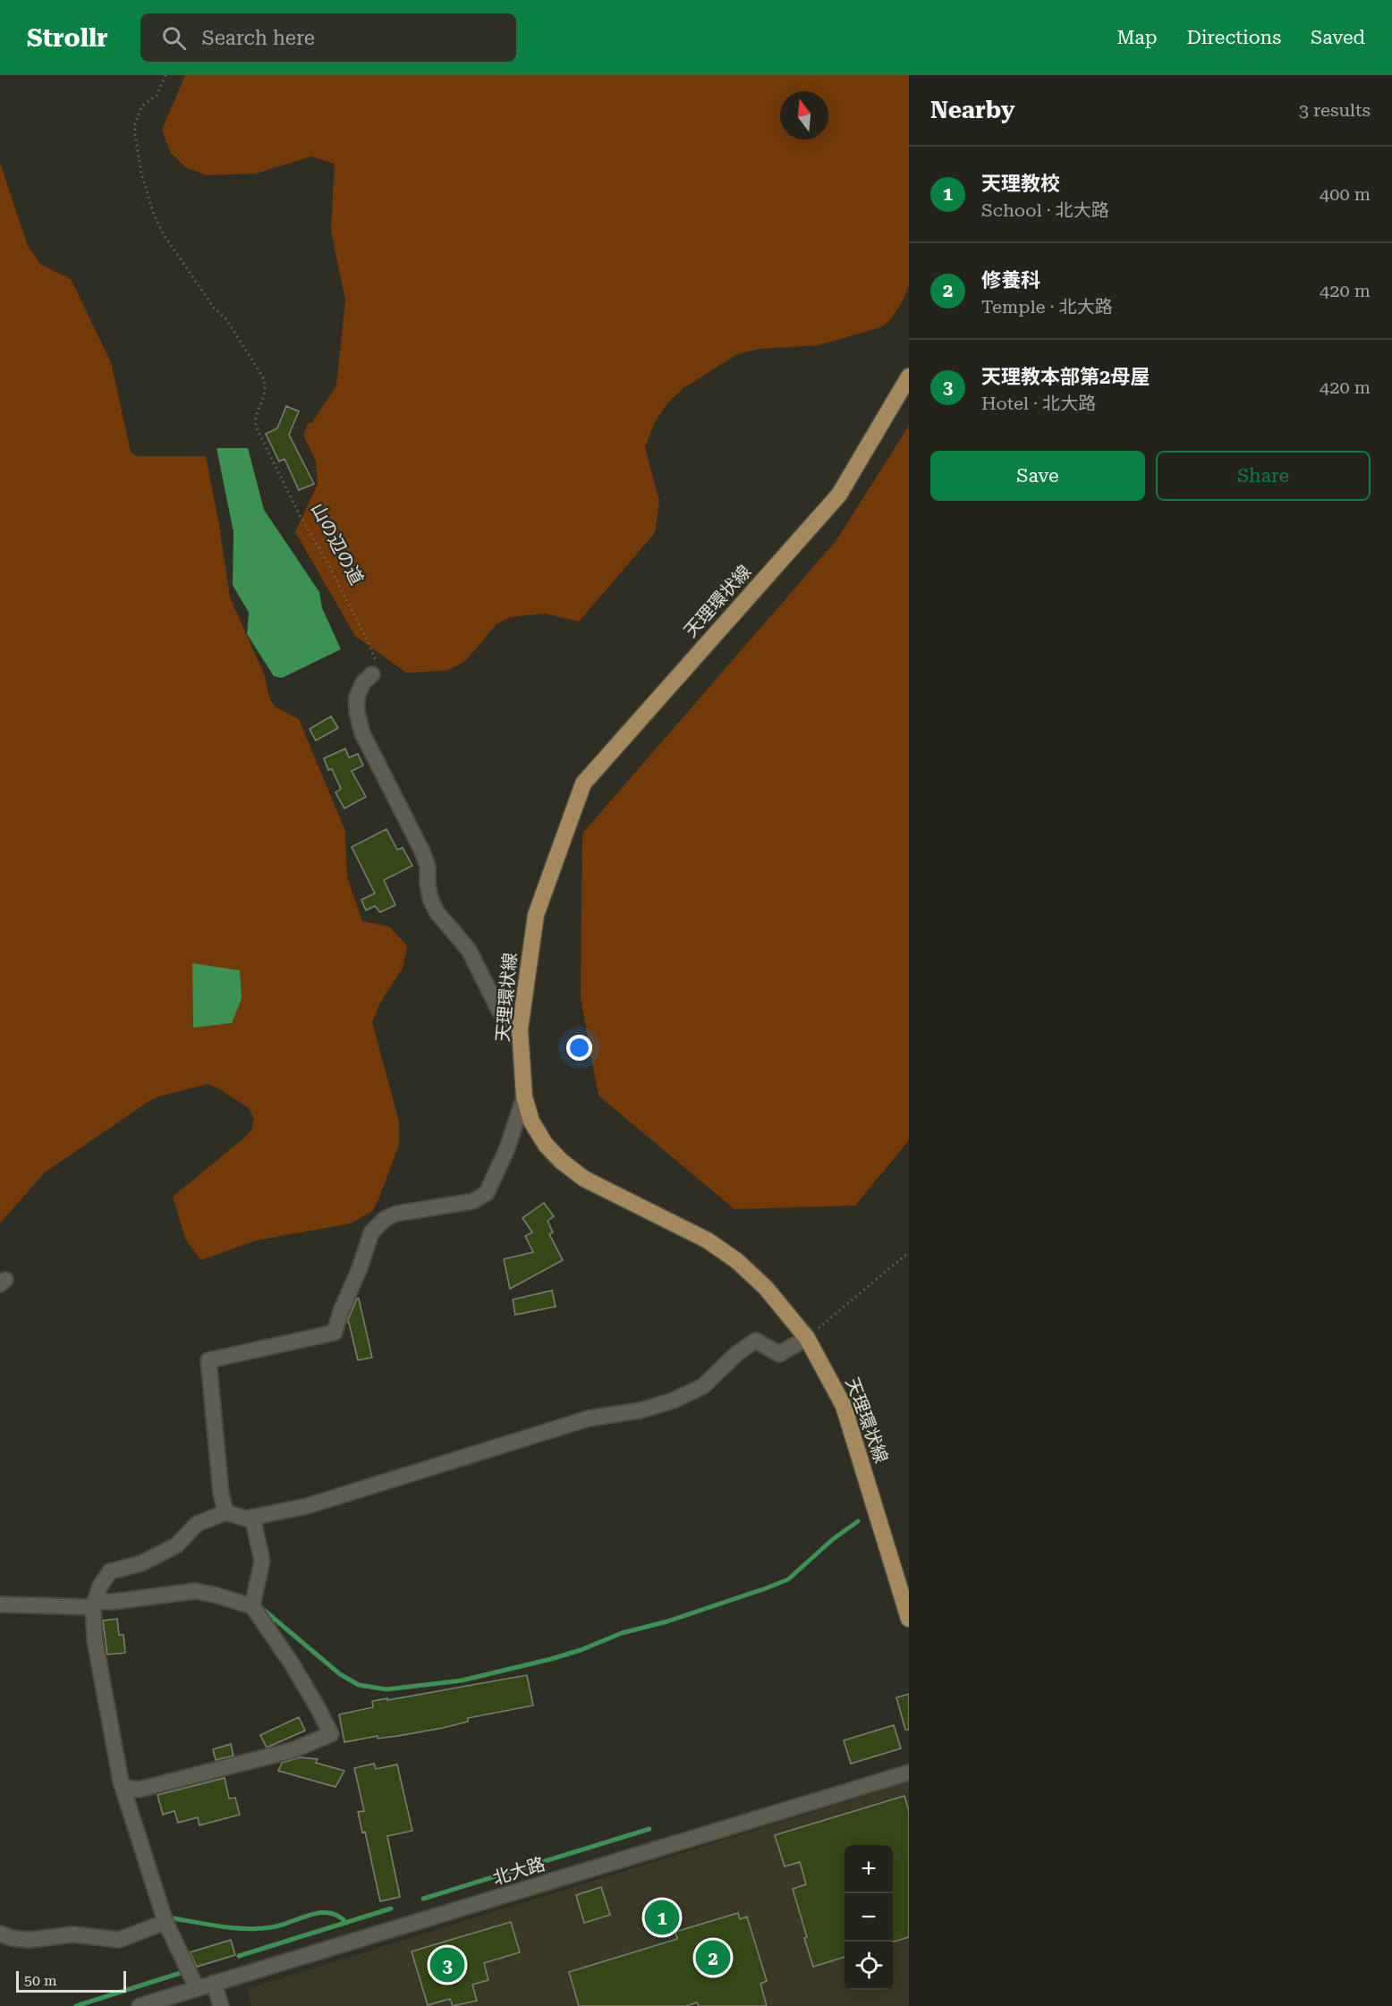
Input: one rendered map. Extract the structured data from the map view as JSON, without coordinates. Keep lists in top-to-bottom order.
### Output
{
  "streets": {
    "main road": ["天理環状線"],
    "street": ["北大路"],
    "path": ["山の辺の道"]
  },
  "scale_bar": "50 m",
  "north": "top",
  "page": {
    "header": "Strollr",
    "search": "Search here",
    "nav": ["Map", "Directions", "Saved"],
    "heading": ["Nearby", "3 results"],
    "list": [
      {
        "mark": "1",
        "name": "天理教校",
        "note": "School · 北大路",
        "value": "400 m"
      },
      {
        "mark": "2",
        "name": "修養科",
        "note": "Temple · 北大路",
        "value": "420 m"
      },
      {
        "mark": "3",
        "name": "天理教本部第2母屋",
        "note": "Hotel · 北大路",
        "value": "420 m"
      }
    ],
    "buttons": ["Save", "Share"],
    "map_buttons": ["+", "−"],
    "pins": ["1", "2", "3"],
    "scale": "50 m"
  }
}
